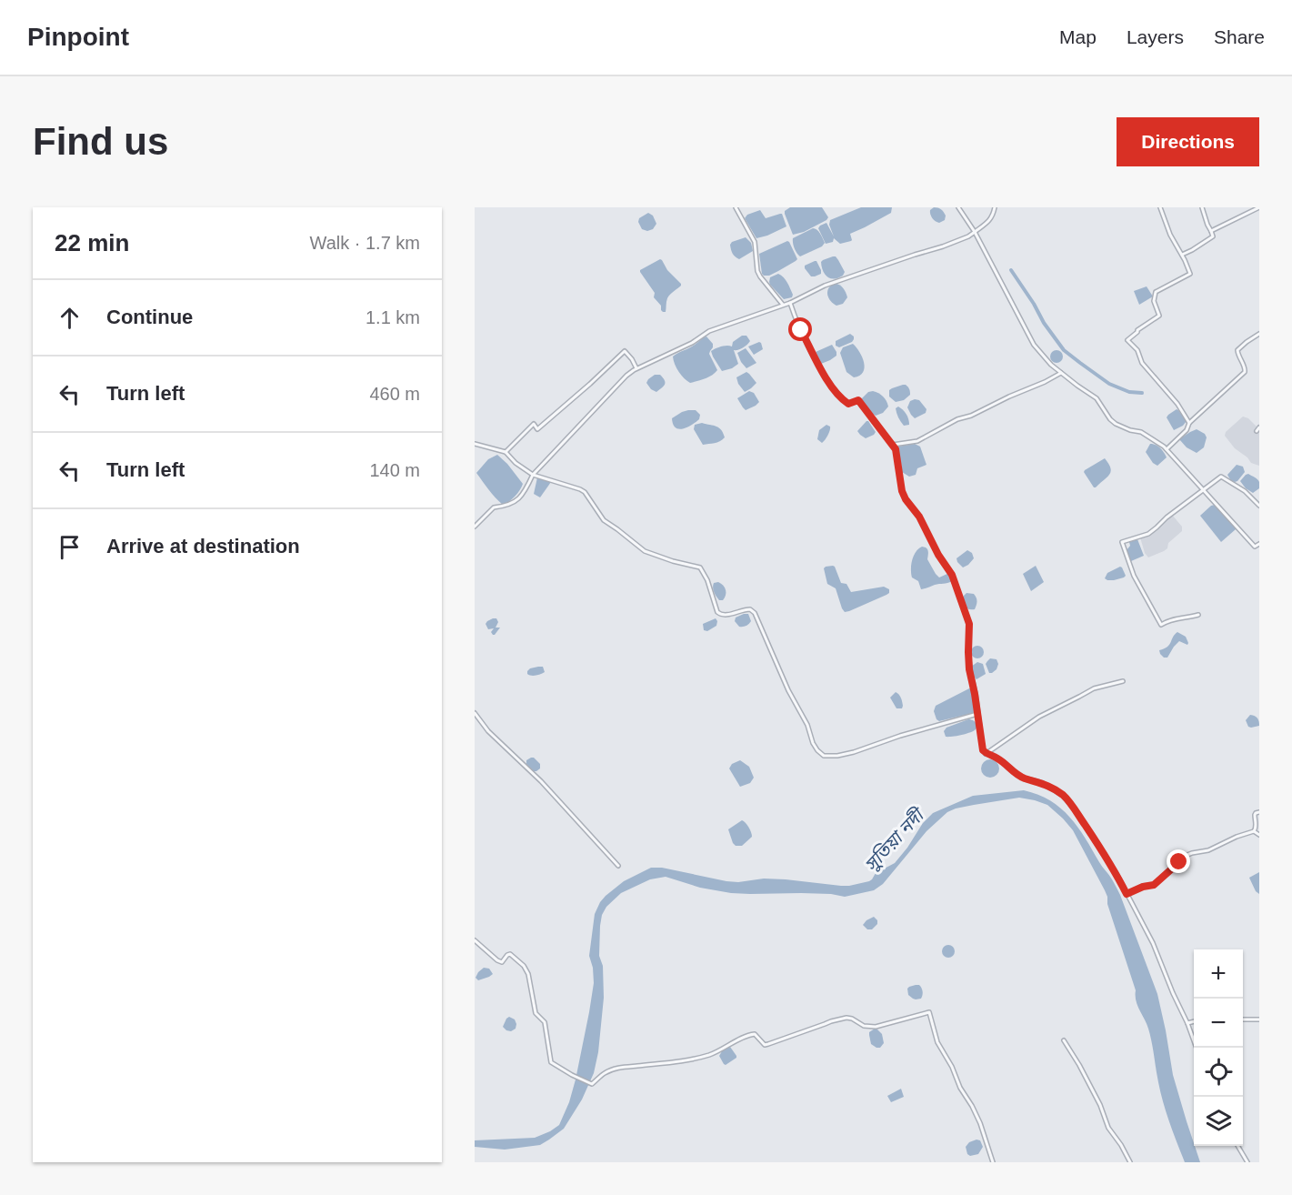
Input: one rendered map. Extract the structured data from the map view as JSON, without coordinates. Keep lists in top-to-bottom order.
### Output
{
  "water": ["সুতিয়া নদী"],
  "page": {
    "header": "Pinpoint",
    "nav": ["Map", "Layers", "Share"],
    "buttons": "Directions",
    "title": "Find us",
    "heading": ["22 min", "Walk · 1.7 km"],
    "list": [
      ["Continue", "1.1 km"],
      ["Turn left", "460 m"],
      ["Turn left", "140 m"],
      "Arrive at destination"
    ],
    "map_buttons": ["+", "−"]
  }
}
